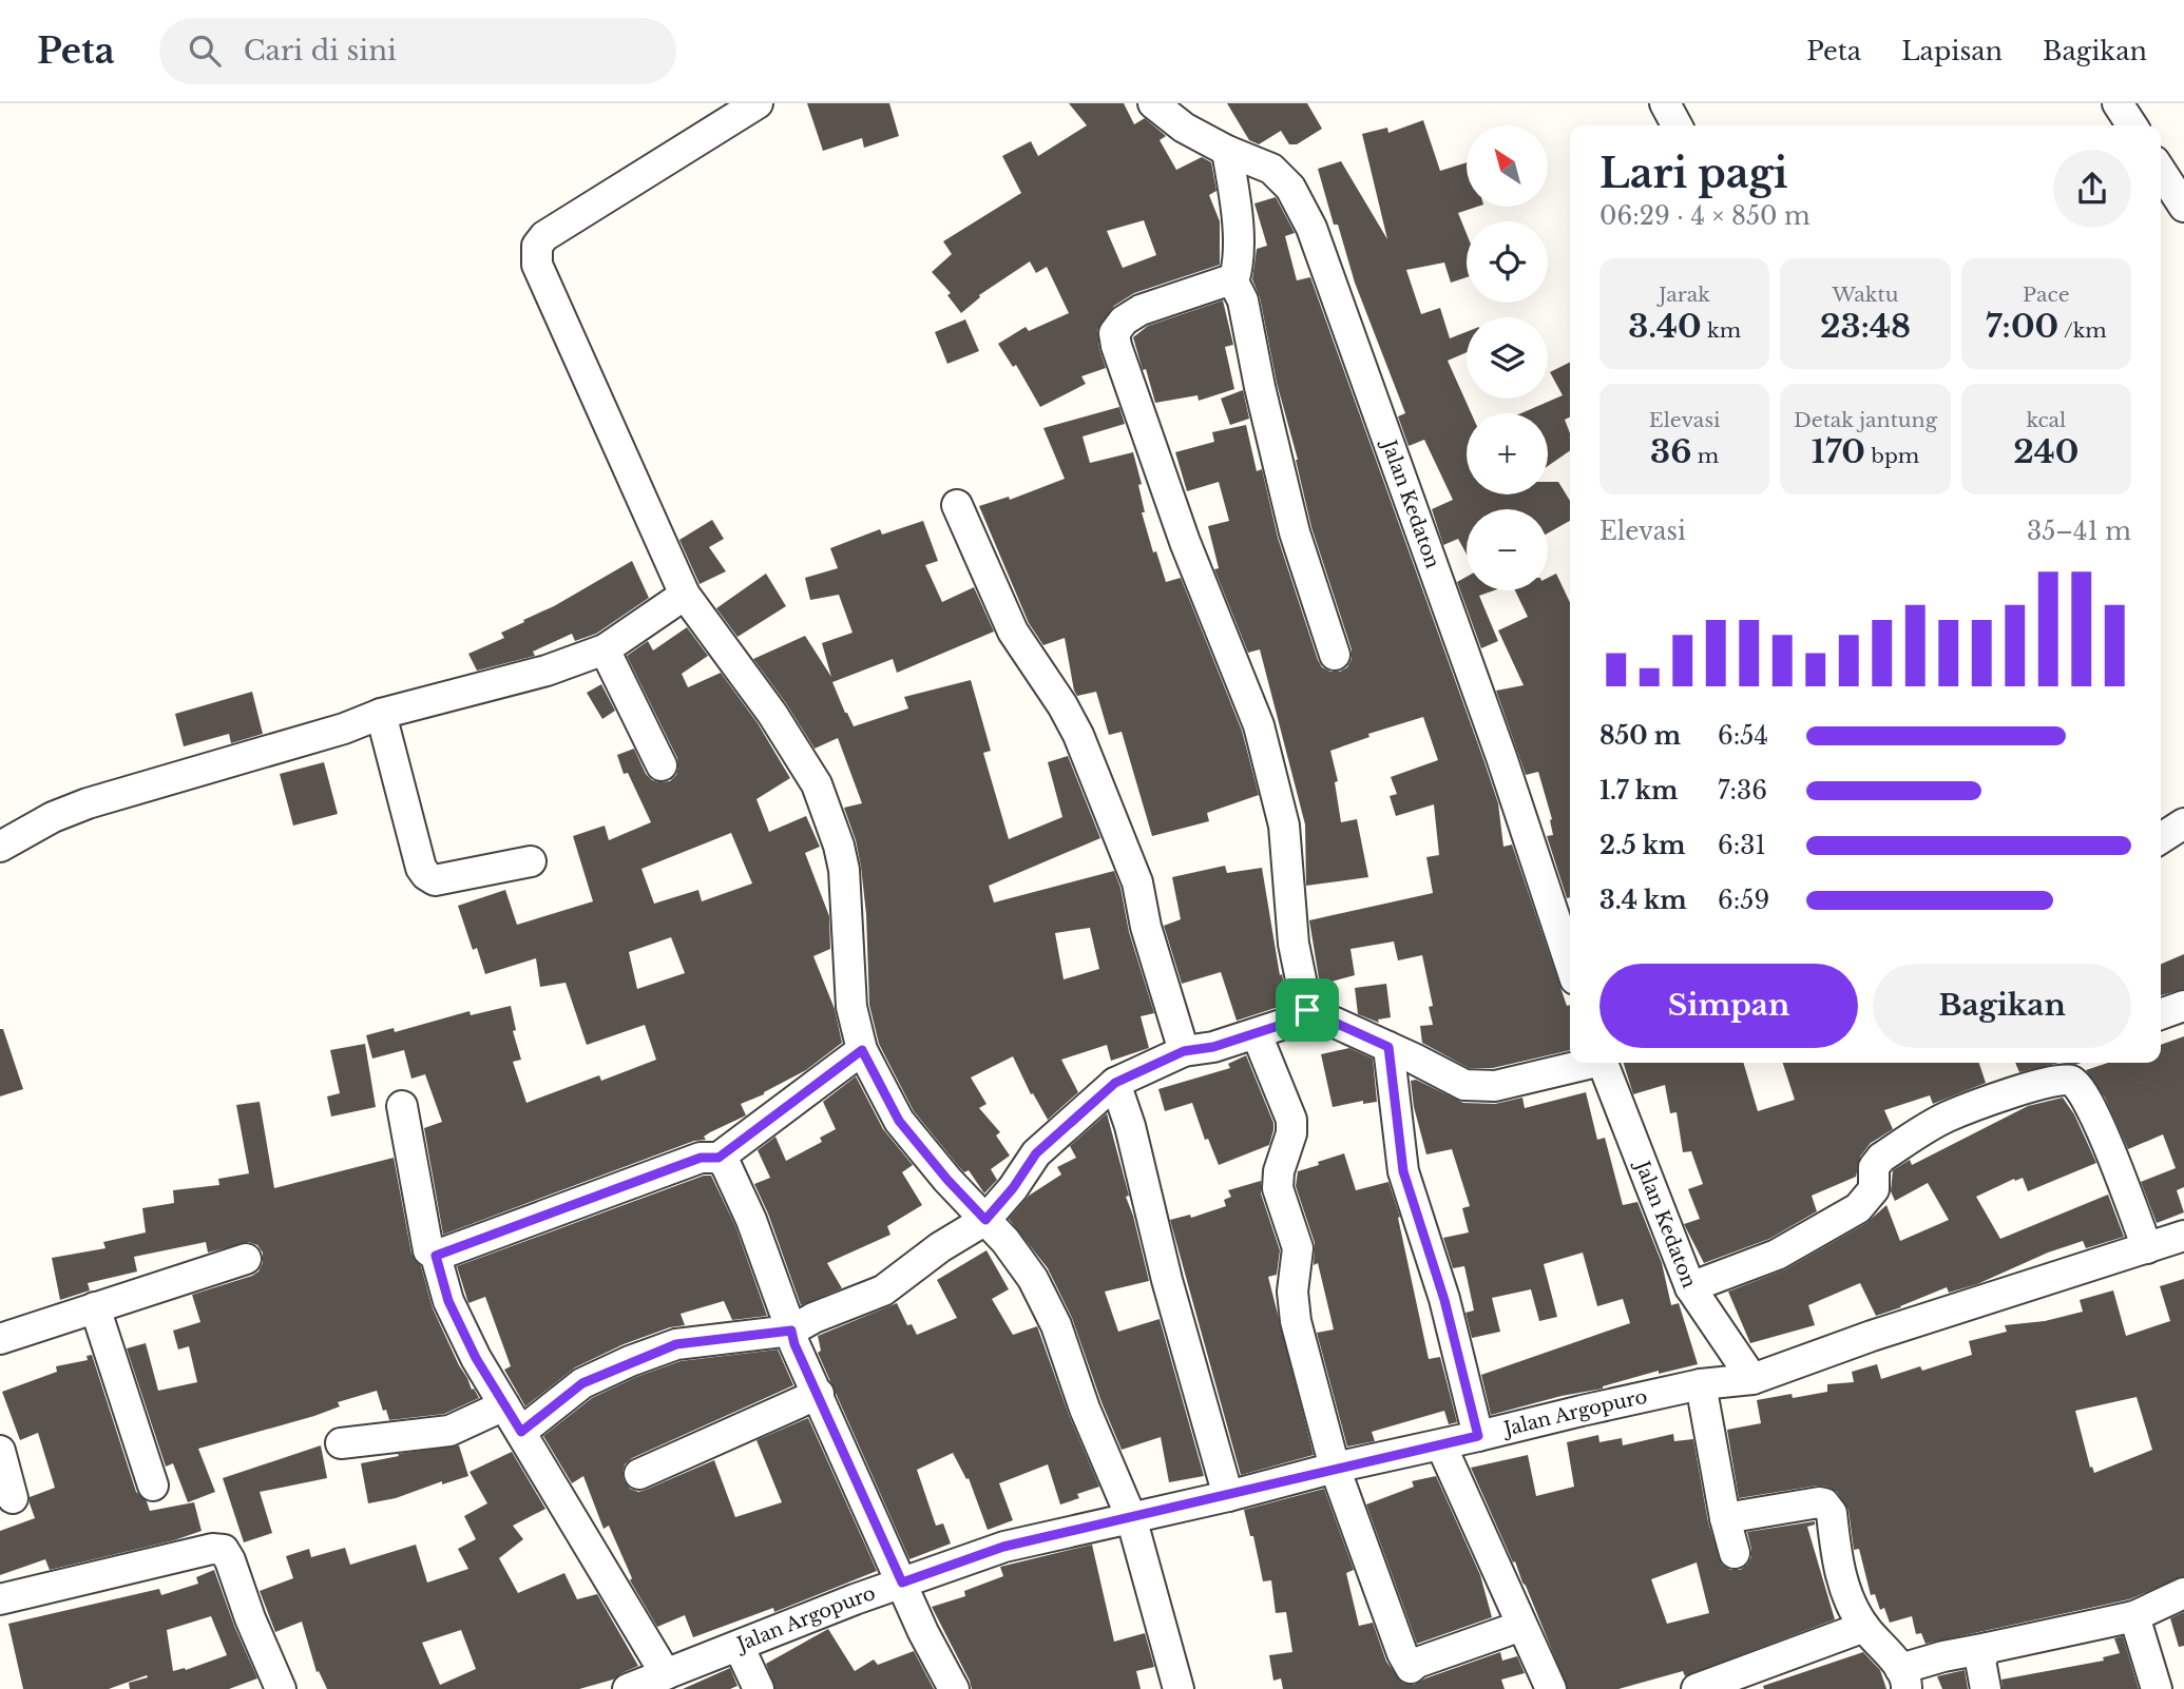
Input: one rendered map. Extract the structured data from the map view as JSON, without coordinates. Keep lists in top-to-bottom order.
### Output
{
  "streets": {
    "street": ["Jalan Kedaton", "Jalan Argopuro"]
  },
  "crossings": [
    ["Jalan Kedaton", "Jalan Argopuro"]
  ],
  "north": "top left",
  "page": {
    "header": "Peta",
    "search": "Cari di sini",
    "nav": ["Peta", "Lapisan", "Bagikan"],
    "map_buttons": ["+", "−"],
    "heading": ["Lari pagi", "06:29 · 4 × 850 m"],
    "stats": [
      ["Jarak", "3.40 km"],
      ["Waktu", "23:48"],
      ["Pace", "7:00 /km"],
      ["Elevasi", "36 m"],
      ["Detak jantung", "170 bpm"],
      ["kcal", "240"]
    ],
    "chart": ["Elevasi", "35–41 m"],
    "list": [
      {
        "name": "850 m",
        "note": "6:54"
      },
      {
        "name": "1.7 km",
        "note": "7:36"
      },
      {
        "name": "2.5 km",
        "note": "6:31"
      },
      {
        "name": "3.4 km",
        "note": "6:59"
      }
    ],
    "buttons": ["Simpan", "Bagikan"]
  }
}
